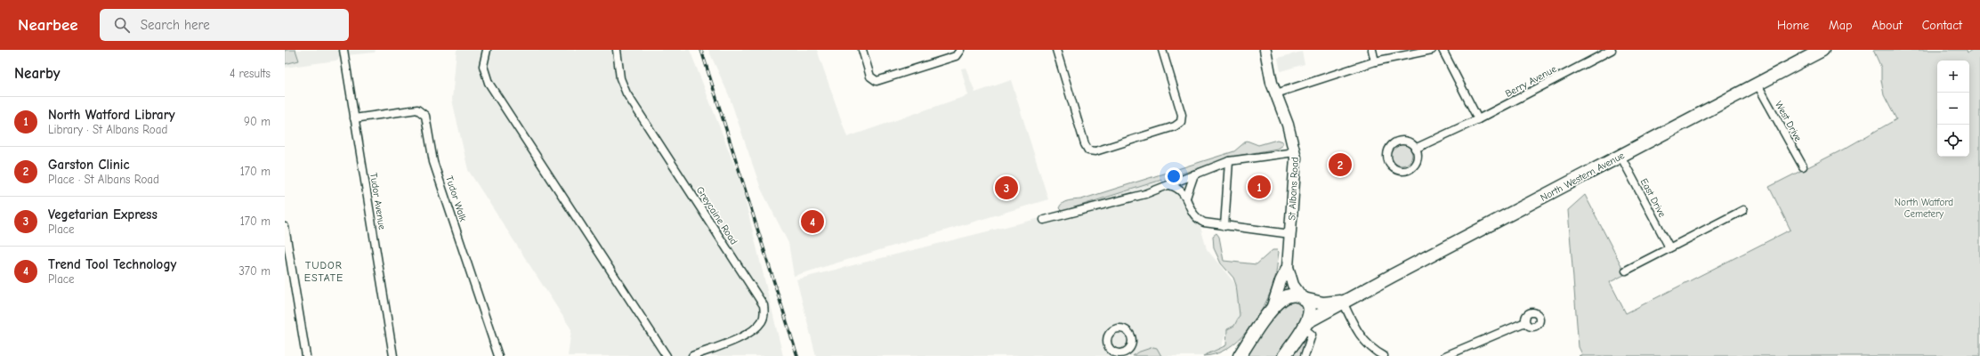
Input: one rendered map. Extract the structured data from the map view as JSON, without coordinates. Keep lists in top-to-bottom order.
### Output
{
  "streets": {
    "highway": ["North Western Avenue"],
    "main road": ["St Albans Road"],
    "street": [
      "Berry Avenue",
      "West Drive",
      "East Drive",
      "Tudor Walk",
      "Tudor Avenue",
      "Greycaine Road"
    ]
  },
  "crossings": [
    ["West Drive", "North Western Avenue"],
    ["North Western Avenue", "St Albans Road"],
    ["North Western Avenue", "East Drive"],
    ["Tudor Walk", "Tudor Avenue"]
  ],
  "districts": ["TUDOR ESTATE"],
  "parks": ["North Watford Cemetery"],
  "page": {
    "header": "Nearbee",
    "search": "Search here",
    "nav": [
      "Home",
      "Map",
      "About",
      "Contact"
    ],
    "heading": ["Nearby", "4 results"],
    "map_buttons": ["+", "−"],
    "list": [
      {
        "mark": "1",
        "name": "North Watford Library",
        "note": "Library · St Albans Road",
        "value": "90 m"
      },
      {
        "mark": "2",
        "name": "Garston Clinic",
        "note": "Place · St Albans Road",
        "value": "170 m"
      },
      {
        "mark": "3",
        "name": "Vegetarian Express",
        "note": "Place",
        "value": "170 m"
      },
      {
        "mark": "4",
        "name": "Trend Tool Technology",
        "note": "Place",
        "value": "370 m"
      }
    ],
    "pins": [
      "2",
      "1",
      "3",
      "4"
    ]
  }
}
